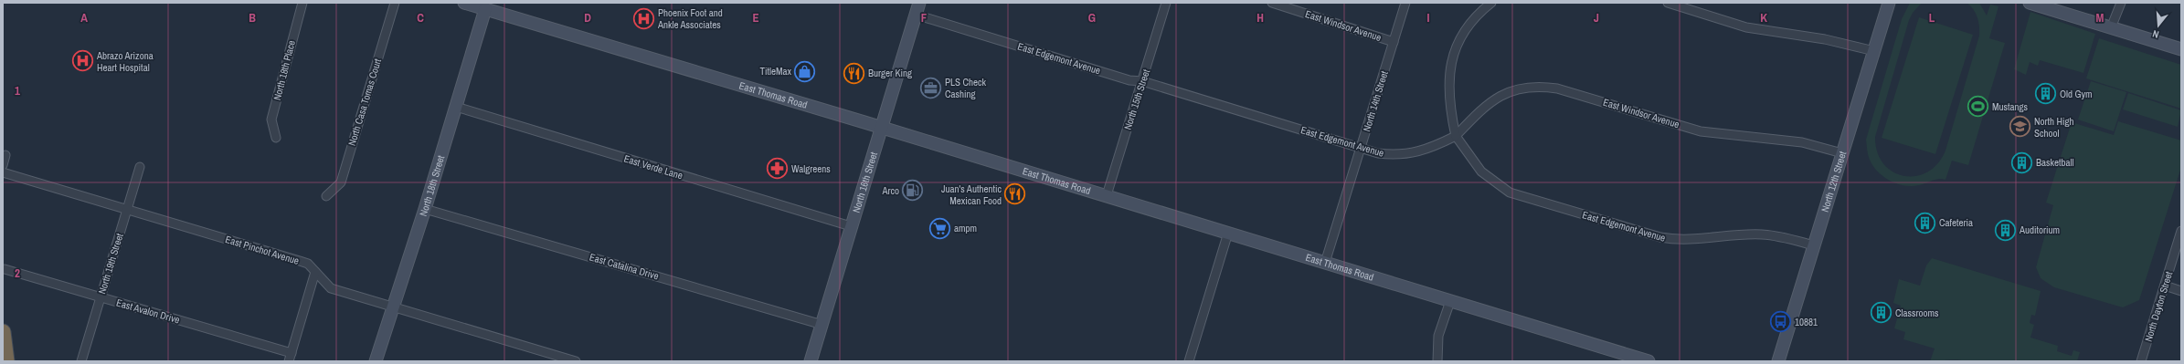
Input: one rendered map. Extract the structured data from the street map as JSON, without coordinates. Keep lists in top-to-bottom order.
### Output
{
  "streets": {
    "main road": [
      "East Thomas Road",
      "North 16th Street",
      "North 12th Street",
      "North 18th Street"
    ],
    "street": [
      "East Windsor Avenue",
      "East Edgemont Avenue",
      "North 18th Place",
      "North 15th Street",
      "North 14th Street",
      "North Casa Tomas Court",
      "East Verde Lane",
      "East Pinchot Avenue",
      "North 19th Street",
      "East Catalina Drive",
      "North Dayton Street",
      "East Avalon Drive"
    ]
  },
  "crossings": [
    ["East Windsor Avenue", "East Edgemont Avenue"],
    ["East Windsor Avenue", "North 14th Street"],
    ["East Windsor Avenue", "North 12th Street"],
    ["East Edgemont Avenue", "North 15th Street"],
    ["East Edgemont Avenue", "North 14th Street"],
    ["East Edgemont Avenue", "North 16th Street"],
    ["East Edgemont Avenue", "North 12th Street"],
    ["East Thomas Road", "North 15th Street"],
    ["East Thomas Road", "North 14th Street"],
    ["East Thomas Road", "North 16th Street"],
    ["East Thomas Road", "North 18th Street"],
    ["East Verde Lane", "North 16th Street"],
    ["East Verde Lane", "North 18th Street"],
    ["North 16th Street", "East Catalina Drive"],
    ["North 18th Street", "East Pinchot Avenue"],
    ["North 18th Street", "East Catalina Drive"],
    ["East Pinchot Avenue", "North 19th Street"],
    ["North 19th Street", "East Avalon Drive"]
  ],
  "places": {
    "hospital": ["Phoenix Foot and Ankle Associates", "Abrazo Arizona Heart Hospital"],
    "shop": ["TitleMax"],
    "restaurant": ["Burger King", "Juan's Authentic Mexican Food"],
    "office": ["PLS Check Cashing"],
    "building": [
      "Old Gym",
      "Basketball",
      "Cafeteria",
      "Auditorium",
      "Classrooms"
    ],
    "sports": ["Mustangs"],
    "school or university": ["North High School"],
    "pharmacy": ["Walgreens"],
    "fuel station": ["Arco"],
    "supermarket": ["ampm"],
    "bus stop": ["10881"]
  },
  "north": "bottom",
  "grid": {
    "columns": [
      "A",
      "B",
      "C",
      "D",
      "E",
      "F",
      "G",
      "H",
      "I",
      "J",
      "K",
      "L",
      "M"
    ],
    "rows": ["1", "2"]
  }
}
